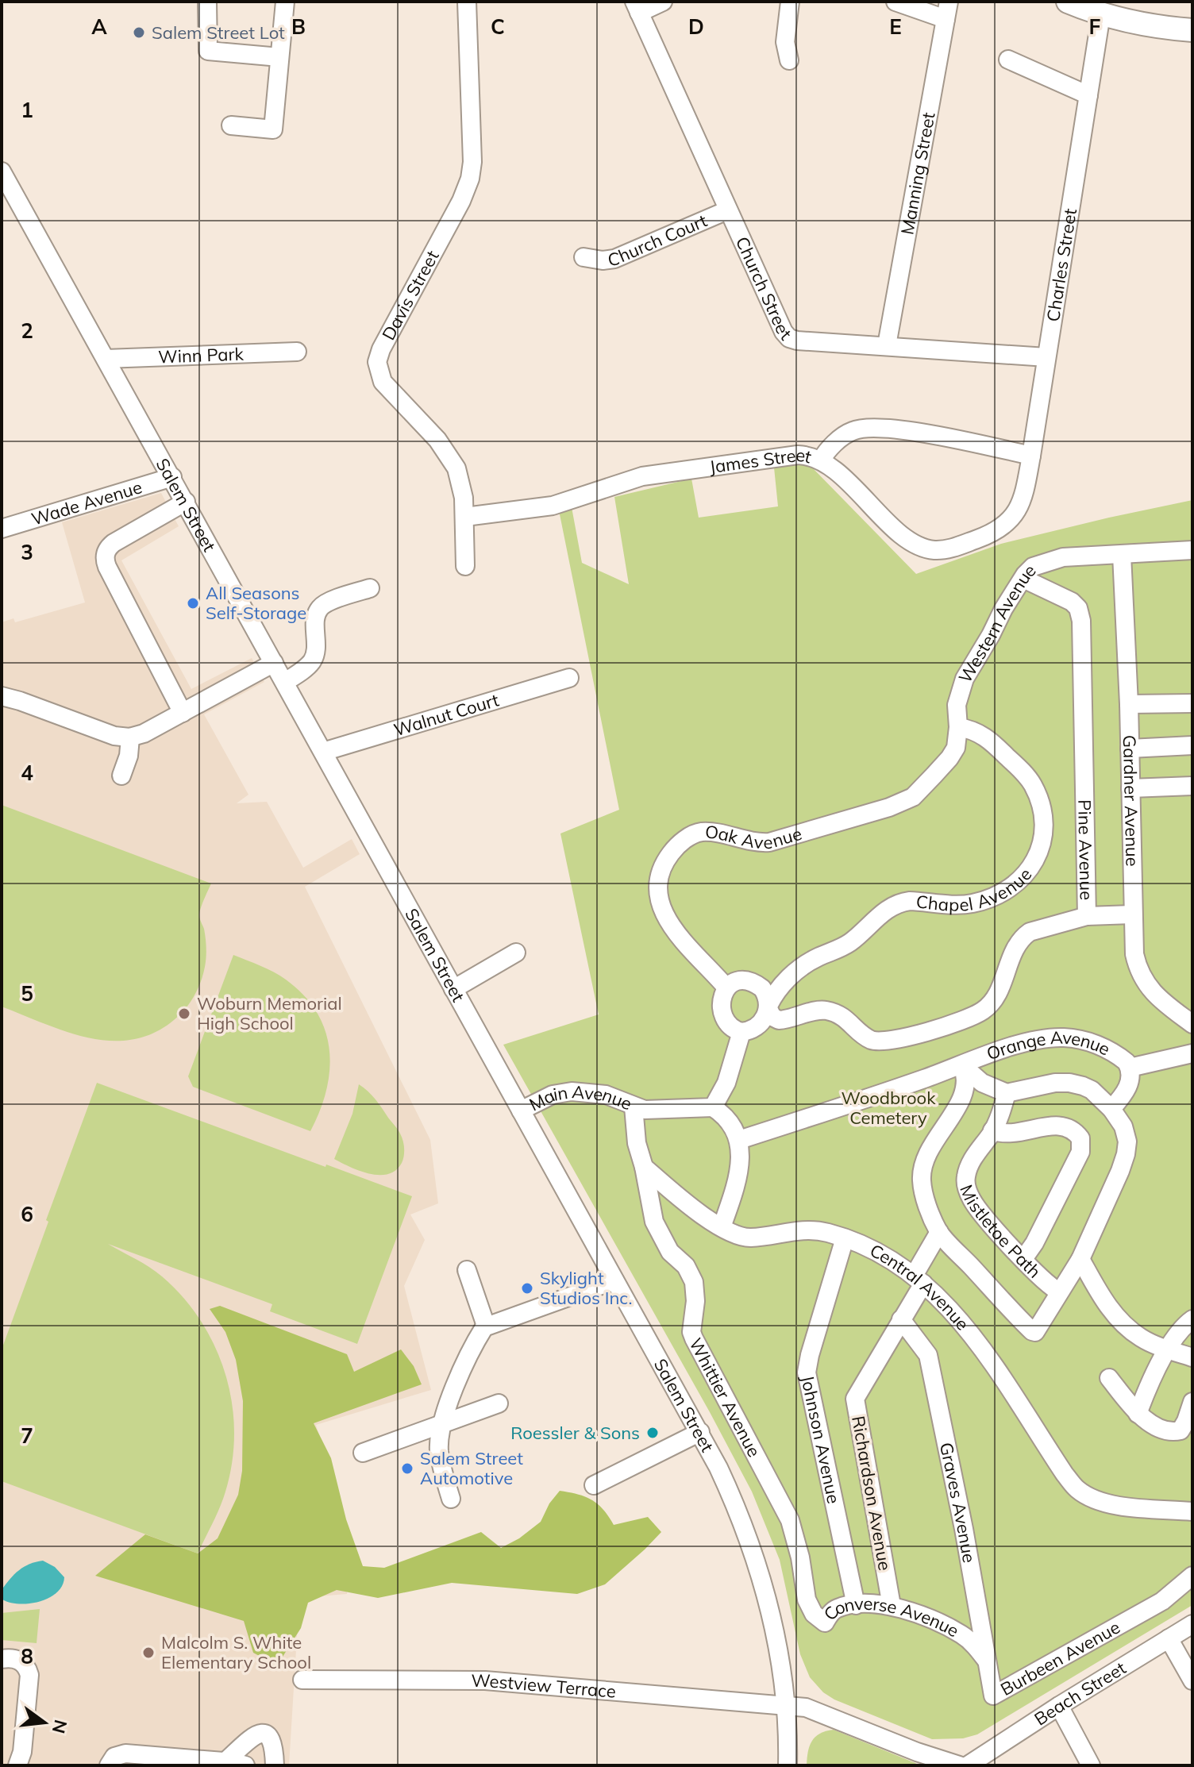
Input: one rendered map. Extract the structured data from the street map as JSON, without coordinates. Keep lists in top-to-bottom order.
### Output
{
  "streets": {
    "street": [
      "Manning Street",
      "Church Court",
      "Charles Street",
      "Church Street",
      "Davis Street",
      "Winn Park",
      "James Street",
      "Wade Avenue",
      "Salem Street",
      "Western Avenue",
      "Walnut Court",
      "Gardner Avenue",
      "Oak Avenue",
      "Pine Avenue",
      "Chapel Avenue",
      "Orange Avenue",
      "Main Avenue",
      "Mistletoe Path",
      "Central Avenue",
      "Whittier Avenue",
      "Johnson Avenue",
      "Richardson Avenue",
      "Graves Avenue",
      "Converse Avenue",
      "Burbeen Avenue",
      "Westview Terrace",
      "Beach Street"
    ]
  },
  "crossings": [
    ["Manning Street", "Church Street"],
    ["Church Court", "Church Street"],
    ["Charles Street", "Church Street"],
    ["Charles Street", "James Street"],
    ["Davis Street", "James Street"],
    ["Winn Park", "Salem Street"],
    ["Wade Avenue", "Salem Street"],
    ["Salem Street", "Walnut Court"],
    ["Salem Street", "Main Avenue"],
    ["Salem Street", "Westview Terrace"],
    ["Western Avenue", "Gardner Avenue"],
    ["Western Avenue", "Oak Avenue"],
    ["Western Avenue", "Pine Avenue"],
    ["Western Avenue", "Chapel Avenue"],
    ["Oak Avenue", "Pine Avenue"],
    ["Oak Avenue", "Chapel Avenue"],
    ["Pine Avenue", "Chapel Avenue"],
    ["Central Avenue", "Whittier Avenue"],
    ["Central Avenue", "Johnson Avenue"],
    ["Central Avenue", "Richardson Avenue"],
    ["Whittier Avenue", "Converse Avenue"],
    ["Johnson Avenue", "Converse Avenue"],
    ["Richardson Avenue", "Graves Avenue"],
    ["Richardson Avenue", "Converse Avenue"],
    ["Graves Avenue", "Converse Avenue"],
    ["Graves Avenue", "Burbeen Avenue"]
  ],
  "parks": ["Woodbrook Cemetery"],
  "places": [
    "Salem Street Lot",
    "All Seasons Self-Storage",
    "Woburn Memorial High School",
    "Skylight Studios Inc.",
    "Roessler & Sons",
    "Salem Street Automotive",
    "Malcolm S. White Elementary School"
  ],
  "north": "right",
  "grid": {
    "columns": [
      "A",
      "B",
      "C",
      "D",
      "E",
      "F"
    ],
    "rows": [
      "1",
      "2",
      "3",
      "4",
      "5",
      "6",
      "7",
      "8"
    ]
  }
}
